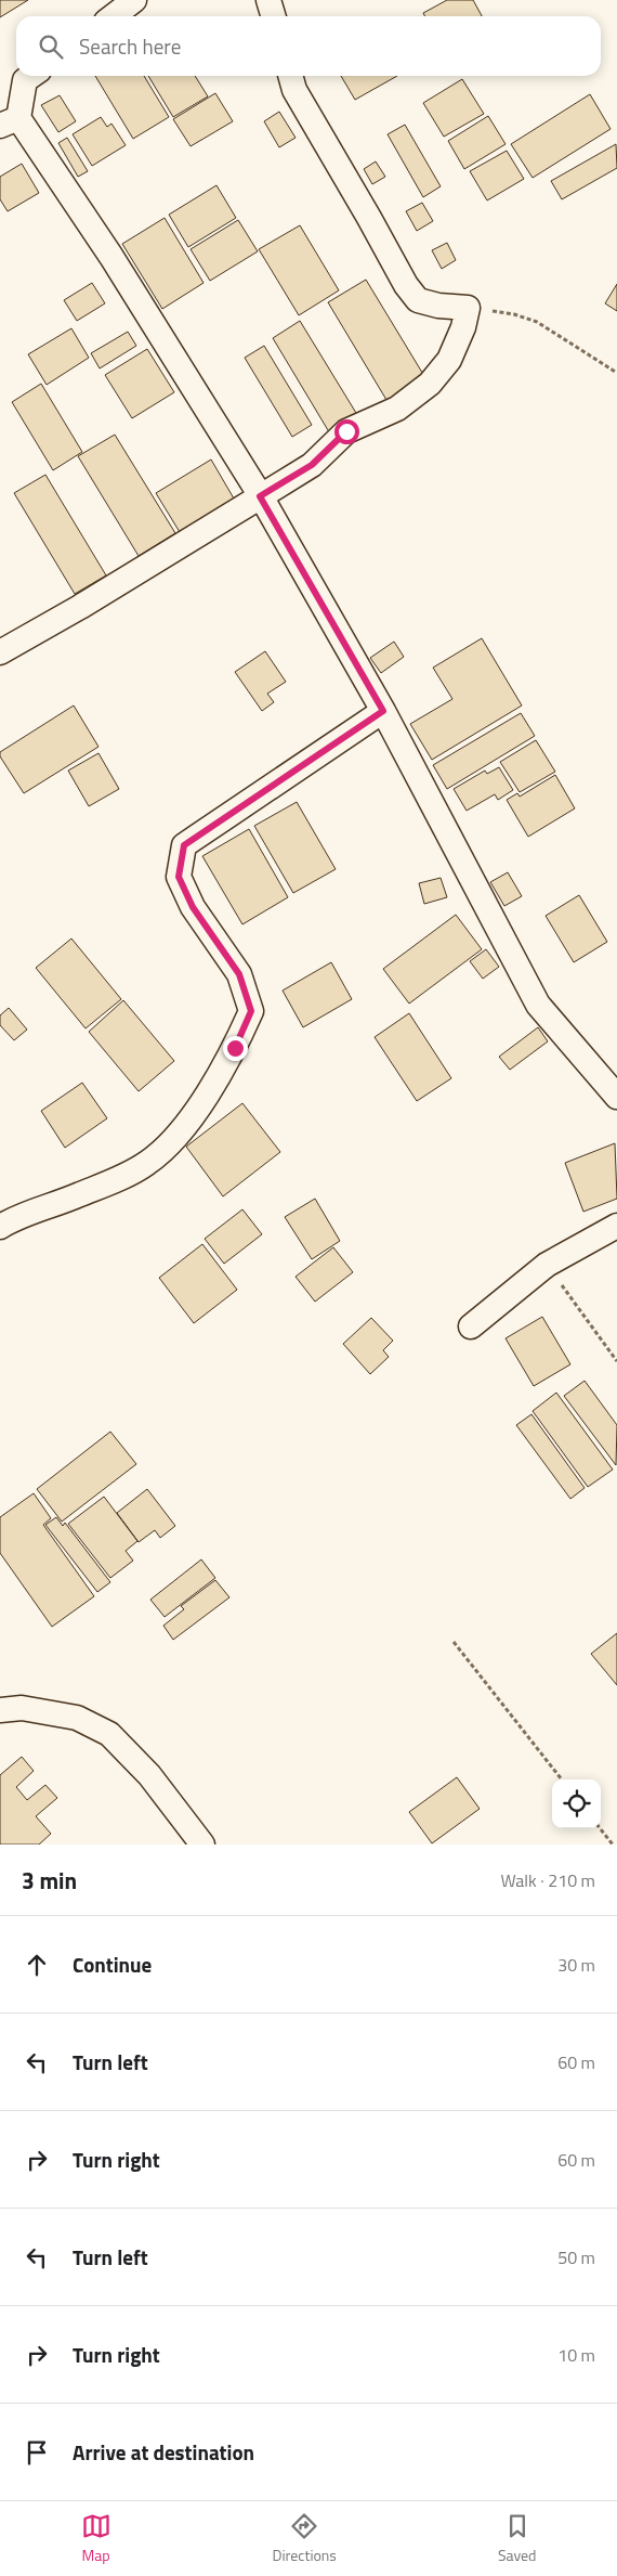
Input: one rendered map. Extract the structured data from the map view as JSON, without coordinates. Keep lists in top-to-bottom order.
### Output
{
  "page": {
    "search": "Search here",
    "heading": ["3 min", "Walk · 210 m"],
    "list": [
      ["Continue", "30 m"],
      ["Turn left", "60 m"],
      ["Turn right", "60 m"],
      ["Turn left", "50 m"],
      ["Turn right", "10 m"],
      "Arrive at destination"
    ],
    "nav": ["Map", "Directions", "Saved"]
  }
}
